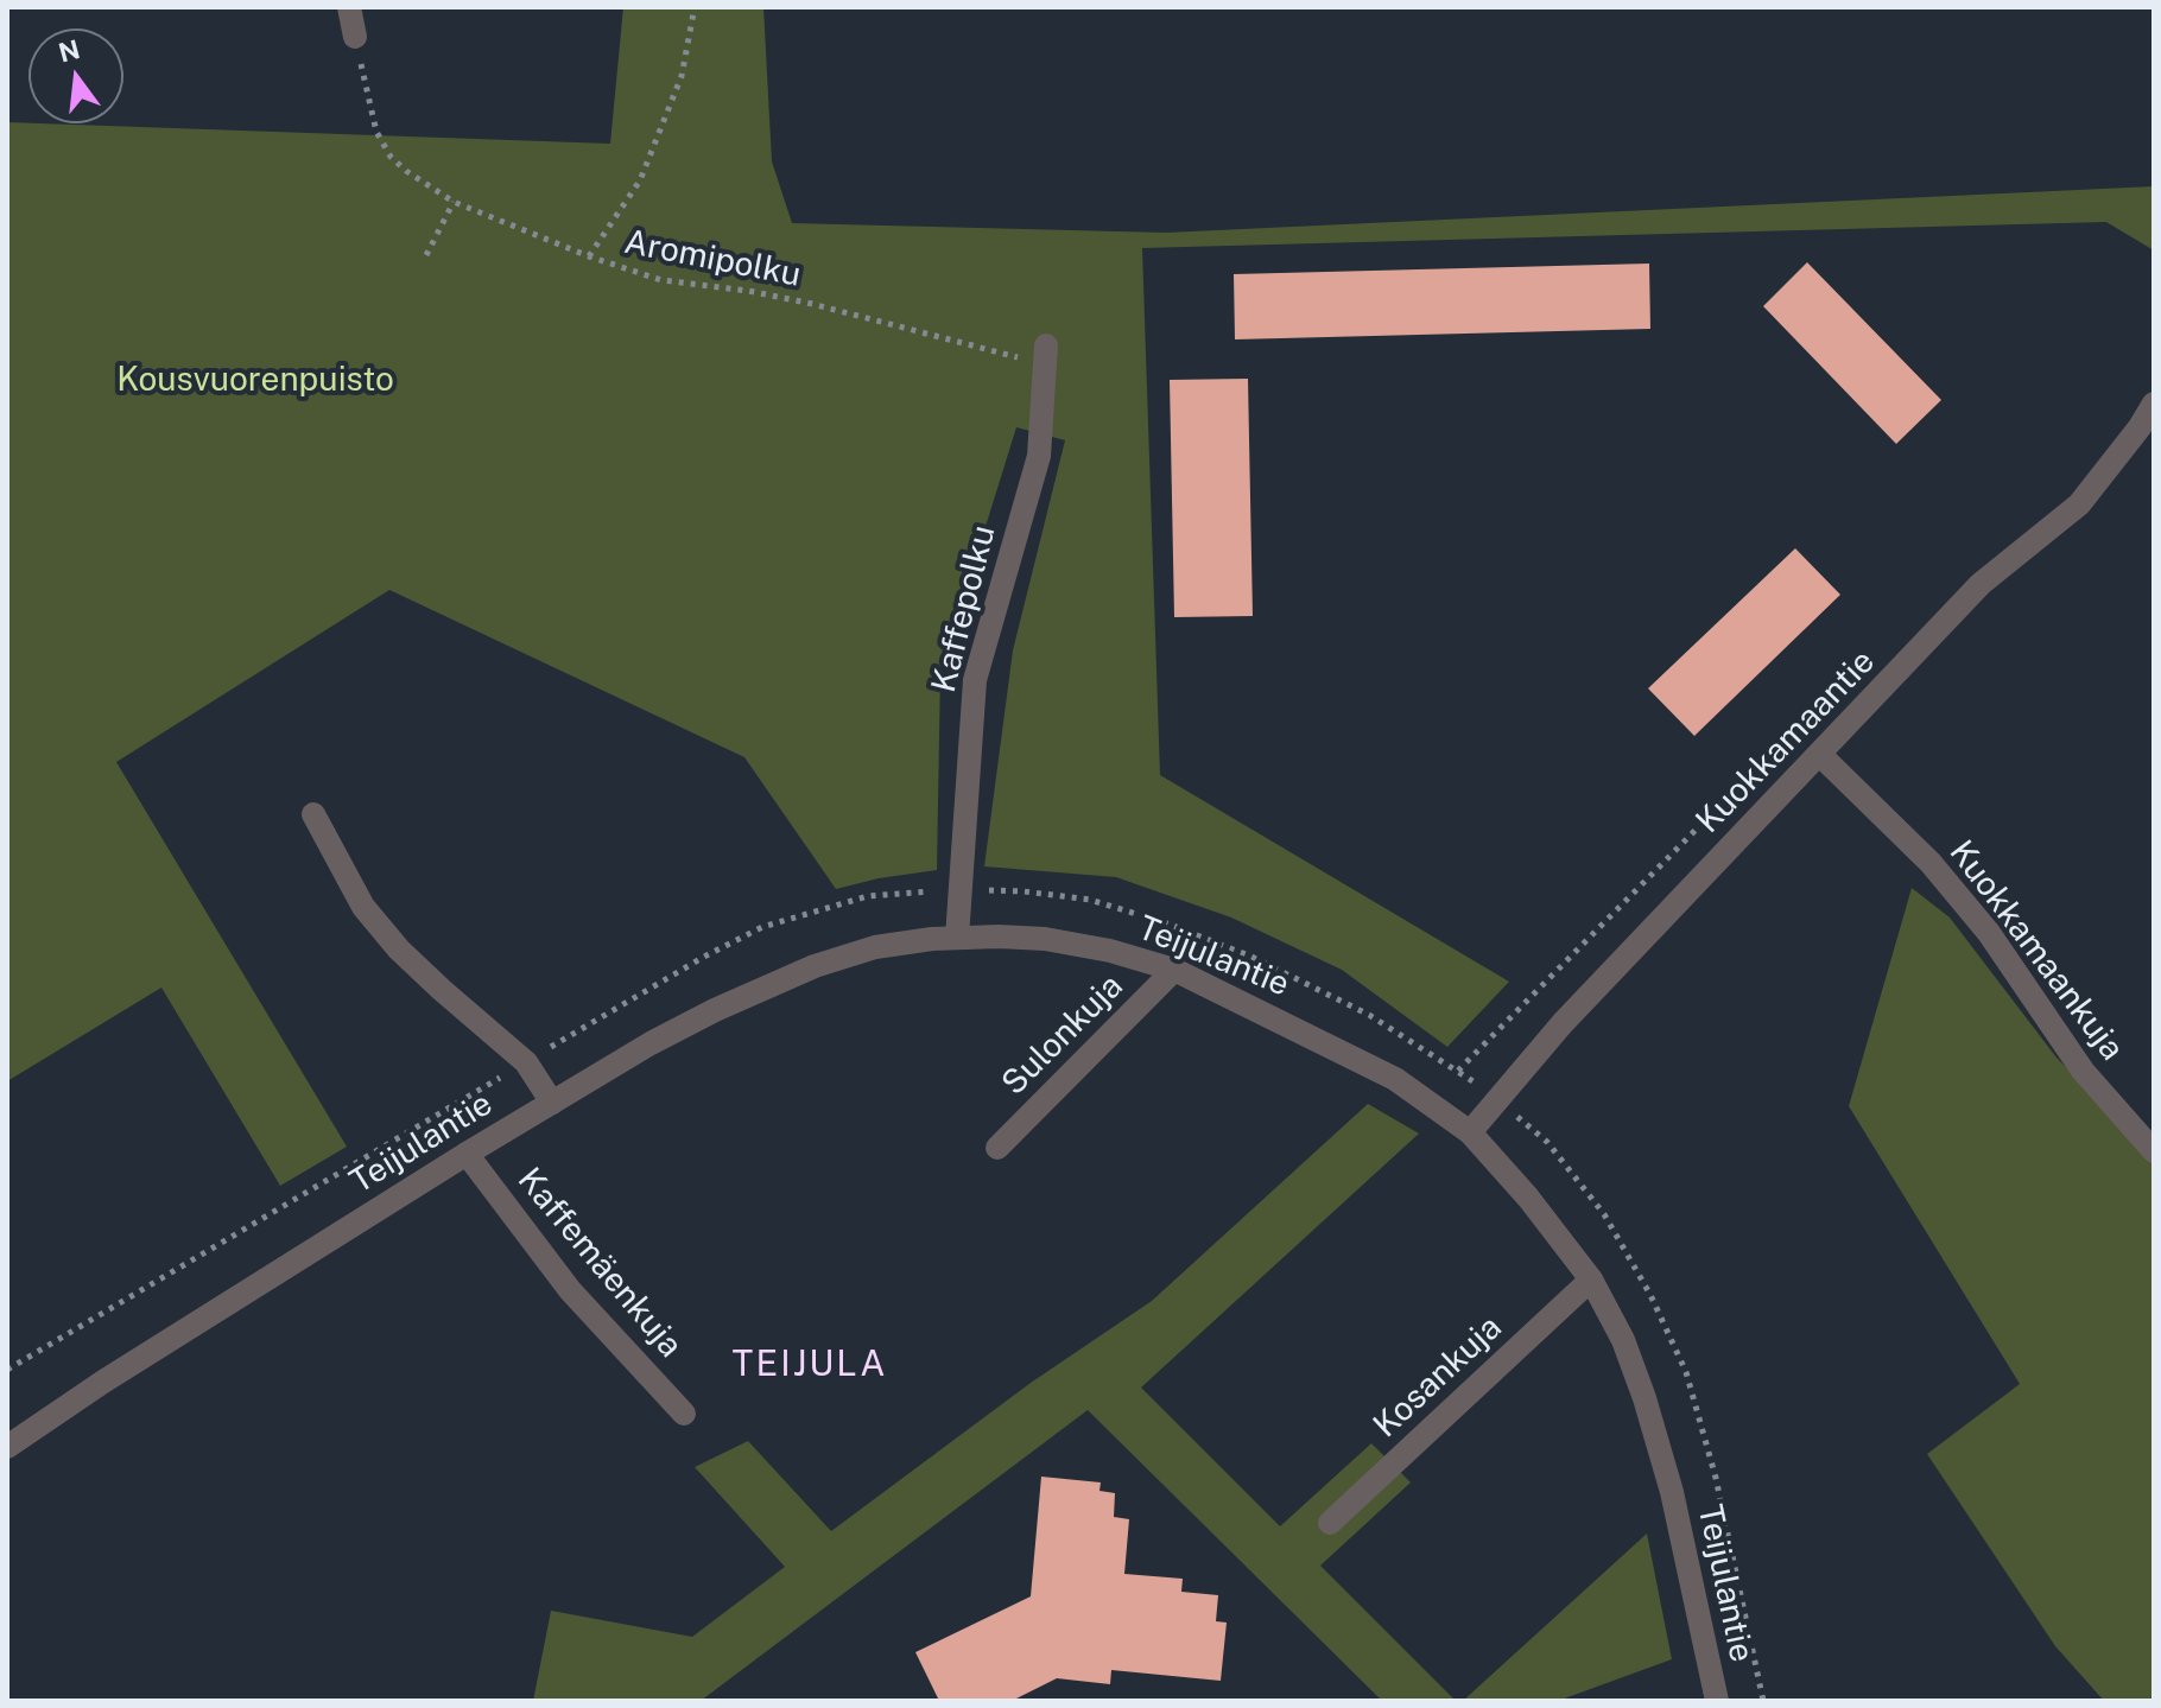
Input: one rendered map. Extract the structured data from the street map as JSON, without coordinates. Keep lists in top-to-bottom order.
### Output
{
  "streets": {
    "street": [
      "Kaffepolku",
      "Kuokkamaantie",
      "Kuokkamaankuja",
      "Teijulantie",
      "Sulonkuja",
      "Kaffemäenkuja",
      "Kosankuja"
    ],
    "path": ["Aromipolku"]
  },
  "crossings": [
    ["Aromipolku", "Kaffepolku"],
    ["Kaffepolku", "Teijulantie"],
    ["Kuokkamaantie", "Kuokkamaankuja"],
    ["Kuokkamaantie", "Teijulantie"],
    ["Teijulantie", "Sulonkuja"],
    ["Teijulantie", "Kaffemäenkuja"],
    ["Teijulantie", "Kosankuja"]
  ],
  "districts": ["TEIJULA"],
  "parks": ["Kousvuorenpuisto"],
  "north": "top"
}
